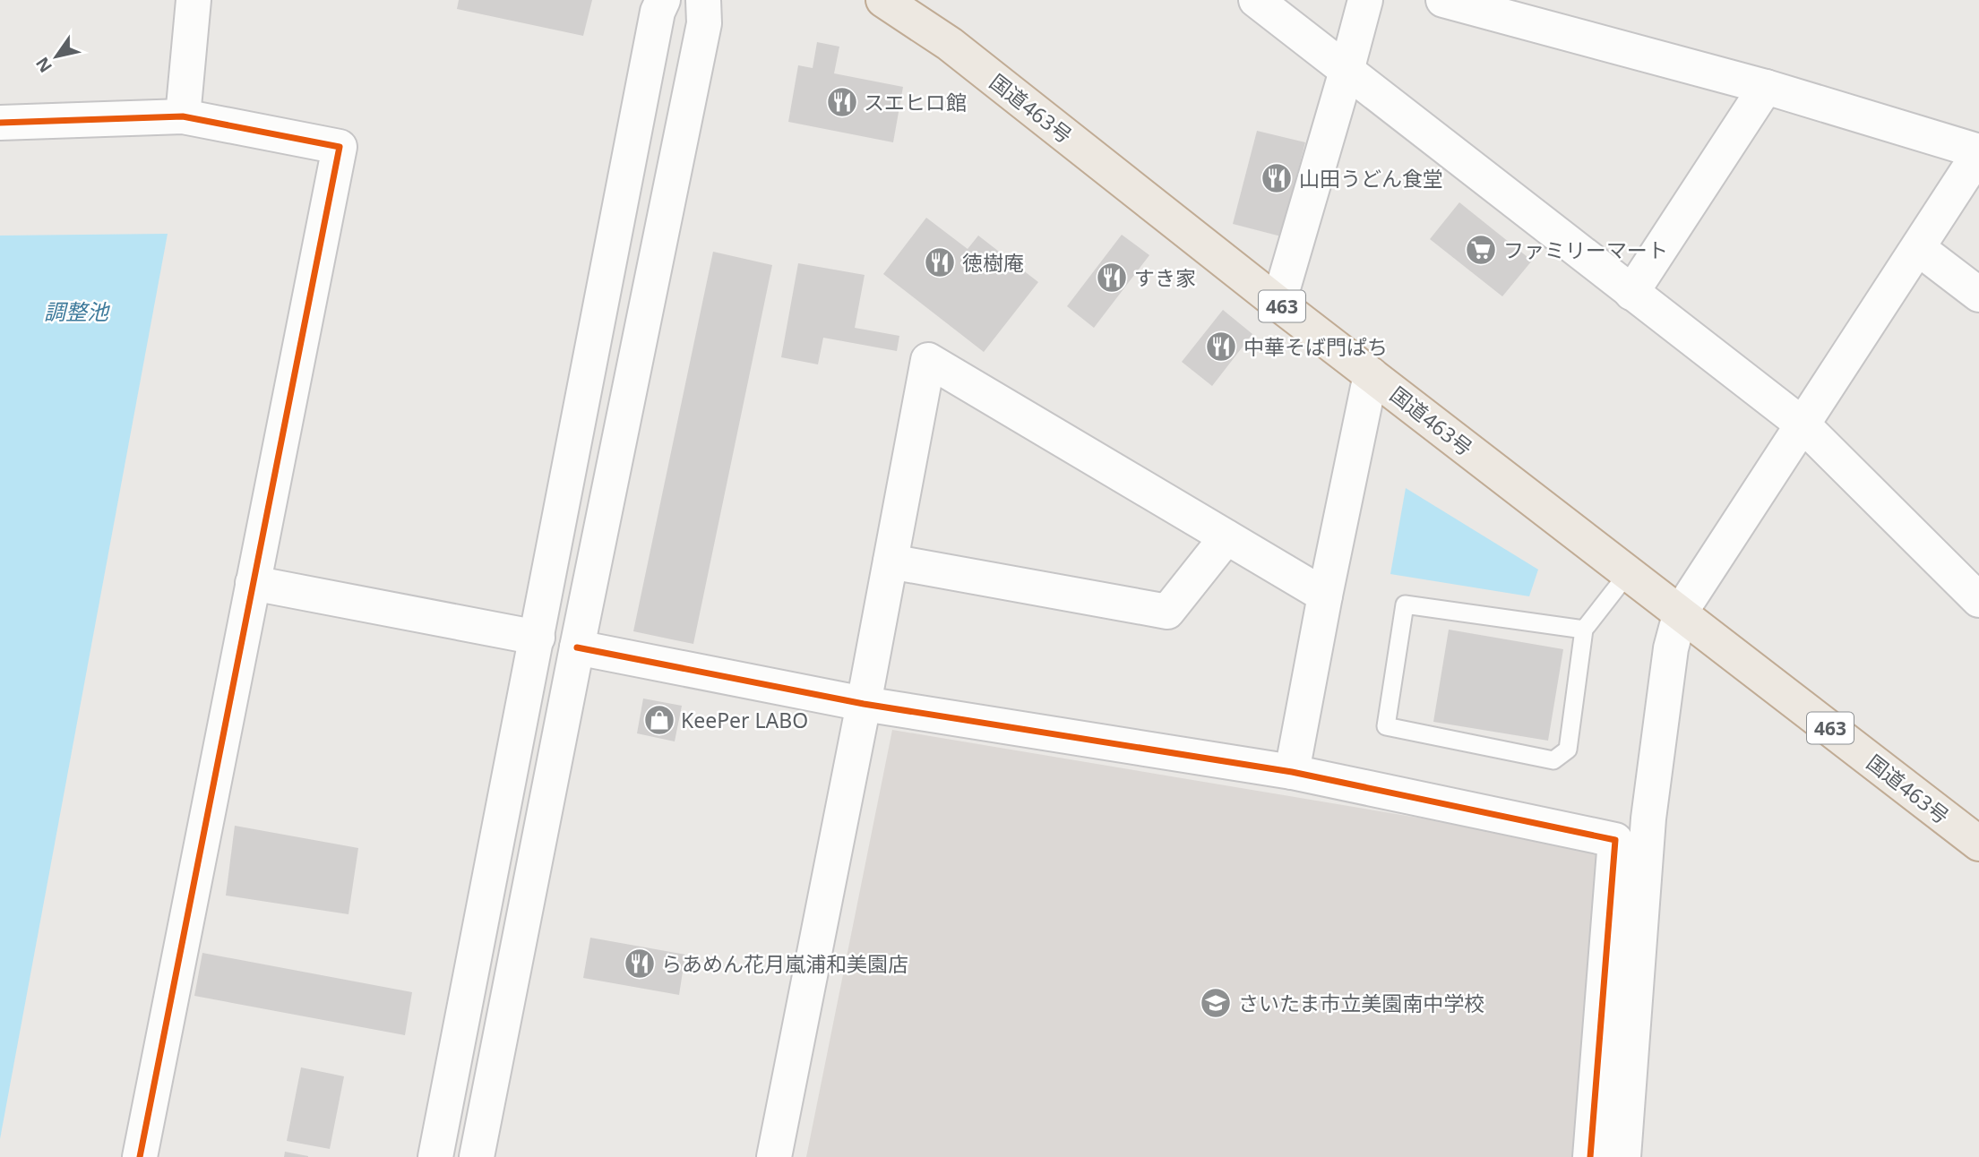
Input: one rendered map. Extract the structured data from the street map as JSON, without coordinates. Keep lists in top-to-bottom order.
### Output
{
  "streets": {
    "highway": ["国道463号", "463"]
  },
  "water": ["調整池"],
  "places": {
    "restaurant": [
      "スエヒロ館",
      "山田うどん食堂",
      "徳樹庵",
      "すき家",
      "中華そば門ぱち",
      "らあめん花月嵐浦和美園店"
    ],
    "supermarket": ["ファミリーマート"],
    "shop": ["KeePer LABO"],
    "school or university": ["さいたま市立美園南中学校"]
  },
  "north": "bottom left"
}
